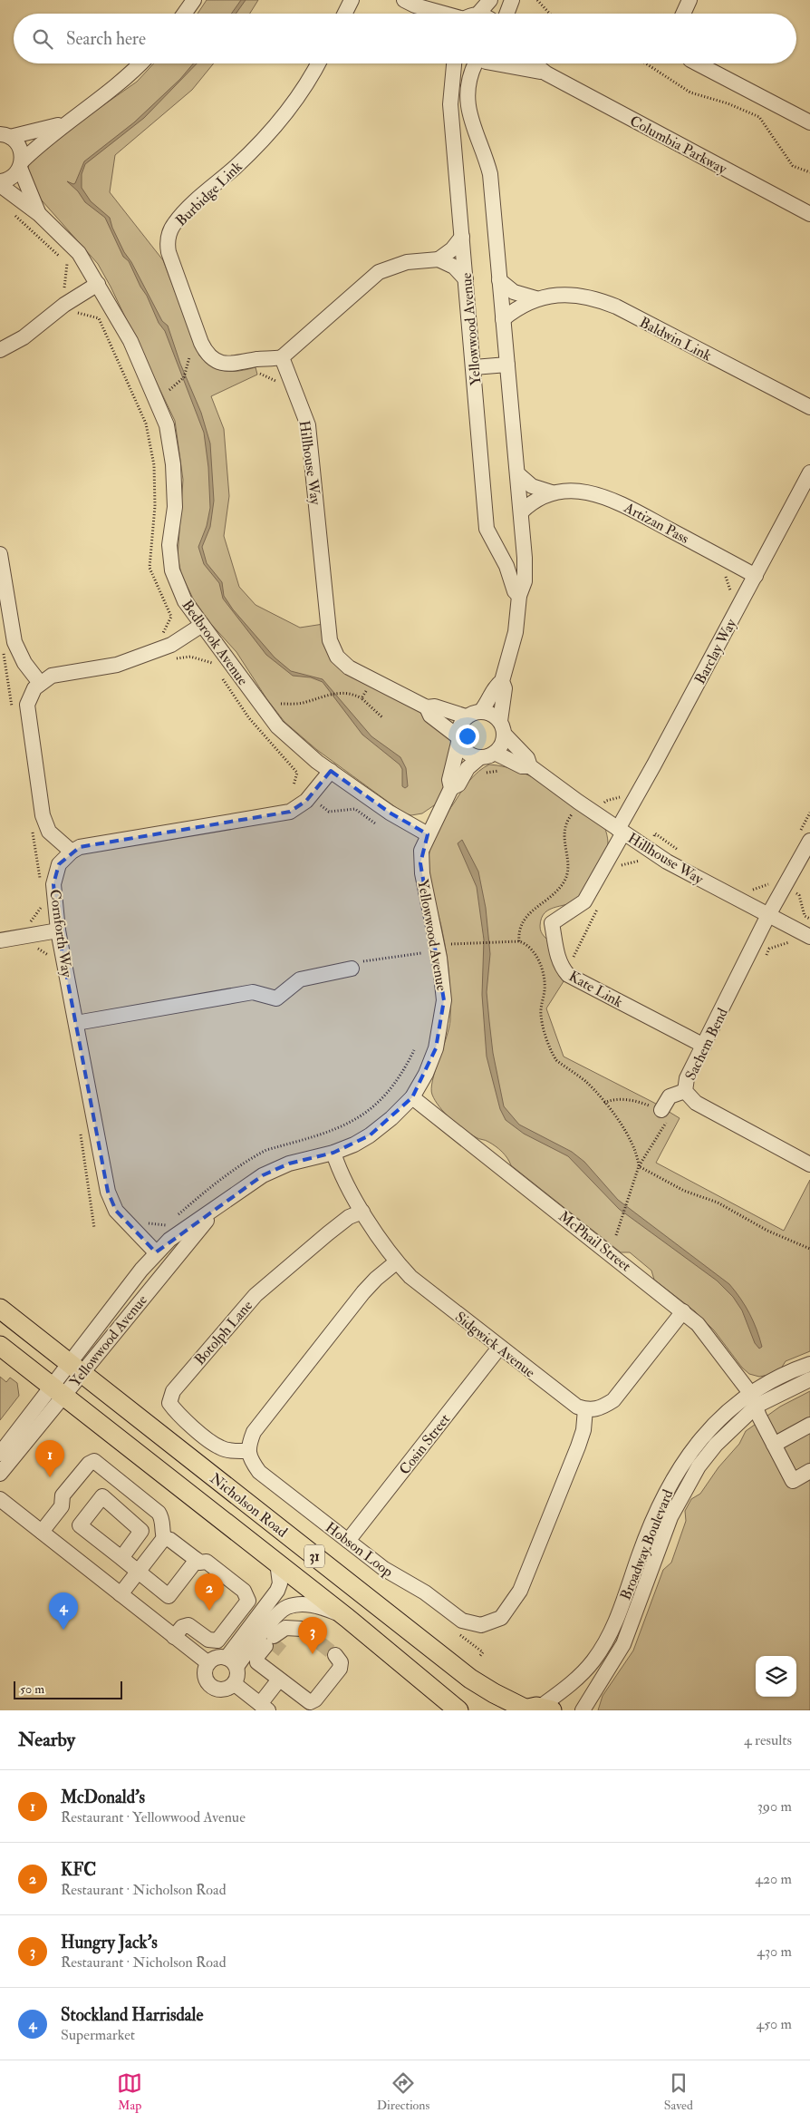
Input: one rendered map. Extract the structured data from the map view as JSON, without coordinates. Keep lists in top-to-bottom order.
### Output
{
  "streets": {
    "main road": ["Nicholson Road", "31"],
    "street": [
      "Columbia Parkway",
      "Burbidge Link",
      "Yellowwood Avenue",
      "Baldwin Link",
      "Hillhouse Way",
      "Artizan Pass",
      "Bedbrook Avenue",
      "Barclay Way",
      "Cornforth Way",
      "Kate Link",
      "Sachem Bend",
      "McPhail Street",
      "Botolph Lane",
      "Sidgwick Avenue",
      "Cosin Street",
      "Broadway Boulevard",
      "Hobson Loop"
    ]
  },
  "crossings": [
    ["Burbidge Link", "Hillhouse Way"],
    ["Yellowwood Avenue", "Hillhouse Way"],
    ["Yellowwood Avenue", "Bedbrook Avenue"],
    ["Yellowwood Avenue", "Cornforth Way"],
    ["Yellowwood Avenue", "McPhail Street"],
    ["Yellowwood Avenue", "Sidgwick Avenue"],
    ["Yellowwood Avenue", "Nicholson Road"],
    ["Hillhouse Way", "Barclay Way"],
    ["Hillhouse Way", "Kate Link"],
    ["Hillhouse Way", "Sachem Bend"],
    ["Artizan Pass", "Barclay Way"],
    ["Barclay Way", "Kate Link"],
    ["Kate Link", "Sachem Bend"],
    ["McPhail Street", "Broadway Boulevard"],
    ["Botolph Lane", "Sidgwick Avenue"],
    ["Botolph Lane", "Hobson Loop"],
    ["Sidgwick Avenue", "Cosin Street"],
    ["Sidgwick Avenue", "Hobson Loop"],
    ["Cosin Street", "Hobson Loop"],
    ["Nicholson Road", "Broadway Boulevard"]
  ],
  "scale_bar": "50 m",
  "page": {
    "search": "Search here",
    "pins": [
      "1",
      "2",
      "4",
      "3"
    ],
    "scale": "50 m",
    "heading": ["Nearby", "4 results"],
    "list": [
      {
        "mark": "1",
        "name": "McDonald's",
        "note": "Restaurant · Yellowwood Avenue",
        "value": "390 m"
      },
      {
        "mark": "2",
        "name": "KFC",
        "note": "Restaurant · Nicholson Road",
        "value": "420 m"
      },
      {
        "mark": "3",
        "name": "Hungry Jack's",
        "note": "Restaurant · Nicholson Road",
        "value": "430 m"
      },
      {
        "mark": "4",
        "name": "Stockland Harrisdale",
        "note": "Supermarket",
        "value": "450 m"
      }
    ],
    "nav": ["Map", "Directions", "Saved"]
  }
}
